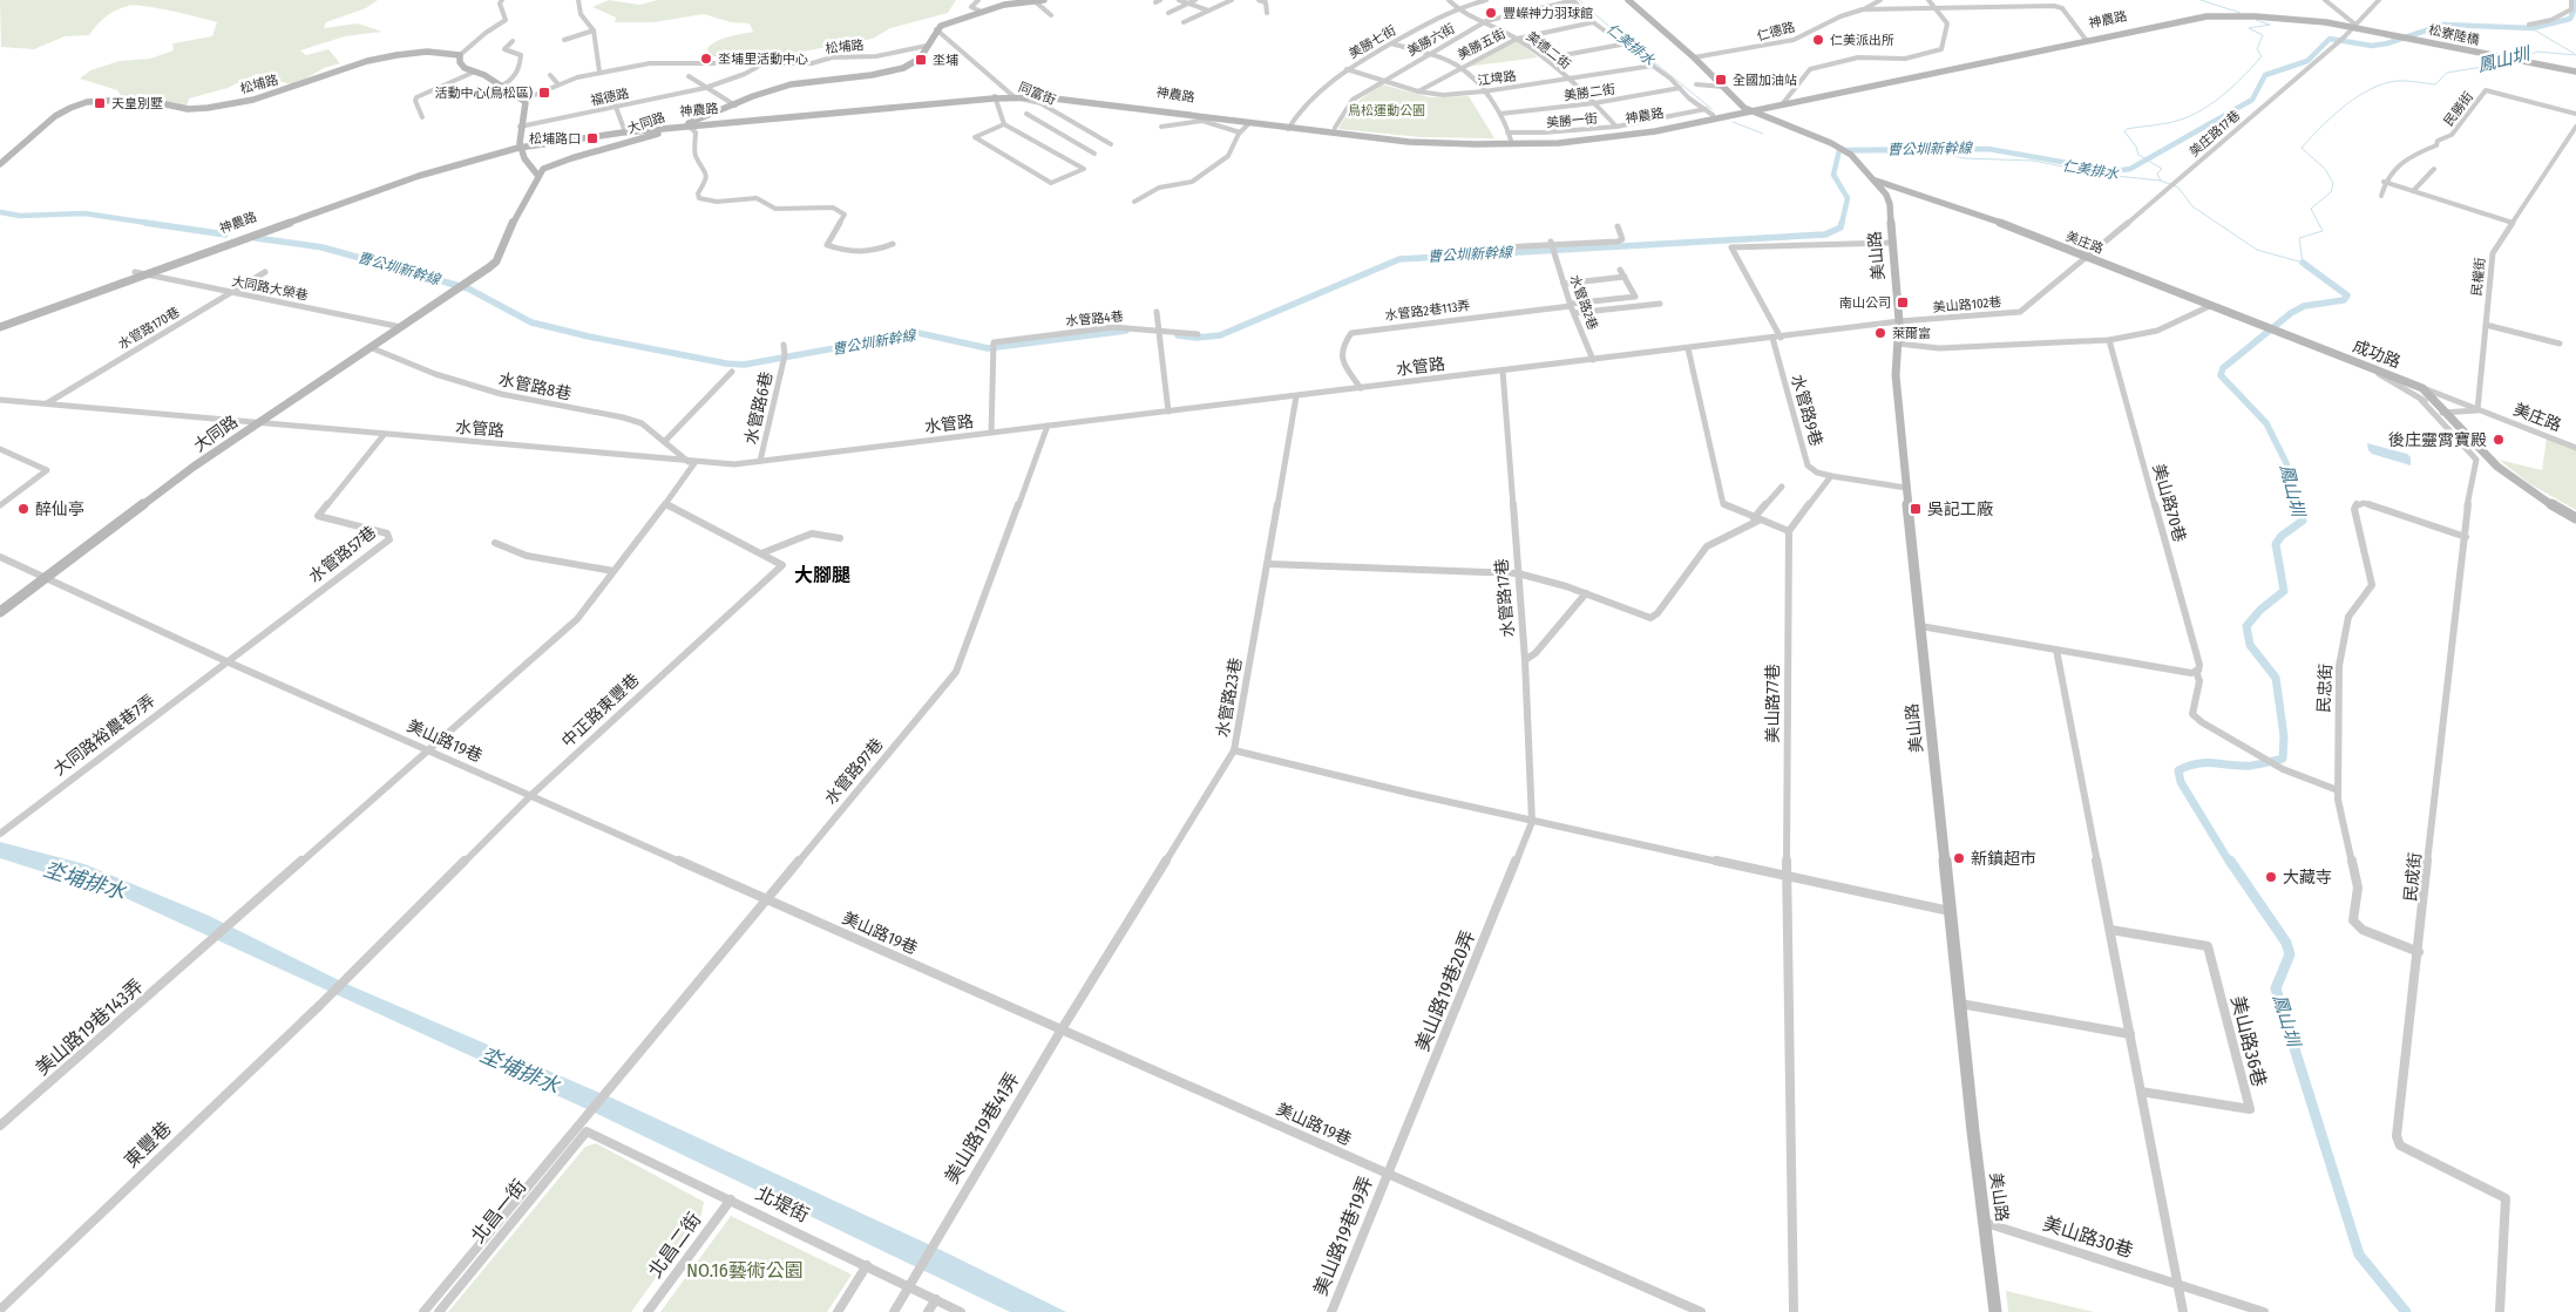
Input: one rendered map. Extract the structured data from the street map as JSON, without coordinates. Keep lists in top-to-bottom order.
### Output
{
  "streets": {
    "street": [
      "神農路",
      "仁德路",
      "松寮陸橋",
      "美勝六街",
      "美勝七街",
      "美勝五街",
      "松埔路",
      "美德二街",
      "江埤路",
      "美勝二街",
      "同富街",
      "福德路",
      "民勝街",
      "美勝一街",
      "大同路",
      "美庄路17巷",
      "美庄路",
      "美山路",
      "民權街",
      "大同路大榮巷",
      "水管路2巷",
      "美山路102巷",
      "水管路2巷113弄",
      "水管路4巷",
      "水管路170巷",
      "成功路",
      "水管路",
      "水管路8巷",
      "水管路6巷",
      "水管路9巷",
      "美山路70巷",
      "水管路57巷",
      "水管路17巷",
      "民忠街",
      "水管路23巷",
      "美山路77巷",
      "中正路東豐巷",
      "大同路裕農巷7弄",
      "美山路19巷",
      "水管路97巷",
      "民成街",
      "美山路19巷20弄",
      "美山路19巷143弄",
      "美山路36巷",
      "美山路19巷41弄",
      "東豐巷",
      "北堤街",
      "北昌一街",
      "美山路19巷19弄",
      "美山路30巷",
      "北昌二街"
    ]
  },
  "crossings": [
    ["神農路", "松寮陸橋"],
    ["神農路", "美勝七街"],
    ["神農路", "同富街"],
    ["神農路", "美勝一街"],
    ["神農路", "大同路"],
    ["神農路", "美庄路17巷"],
    ["神農路", "大同路大榮巷"],
    ["美勝六街", "美德二街"],
    ["美勝六街", "江埤路"],
    ["美勝七街", "美德二街"],
    ["美勝七街", "江埤路"],
    ["美勝五街", "美德二街"],
    ["美勝五街", "江埤路"],
    ["松埔路", "福德路"],
    ["松埔路", "大同路"],
    ["美德二街", "江埤路"],
    ["美德二街", "美勝二街"],
    ["美德二街", "美勝一街"],
    ["同富街", "大同路"],
    ["大同路", "大同路大榮巷"],
    ["大同路", "水管路"],
    ["大同路", "水管路8巷"],
    ["大同路", "美山路19巷"],
    ["美庄路17巷", "美庄路"],
    ["美庄路17巷", "美山路102巷"],
    ["美庄路", "美山路"],
    ["美庄路", "民權街"],
    ["美庄路", "美山路102巷"],
    ["美庄路", "成功路"],
    ["美山路", "美山路102巷"],
    ["美山路", "水管路"],
    ["美山路", "美山路30巷"],
    ["大同路大榮巷", "水管路170巷"],
    ["水管路2巷", "水管路2巷113弄"],
    ["水管路2巷", "水管路"],
    ["美山路102巷", "水管路"],
    ["水管路2巷113弄", "水管路"],
    ["水管路4巷", "水管路"],
    ["水管路170巷", "水管路"],
    ["水管路", "水管路8巷"],
    ["水管路", "水管路6巷"],
    ["水管路", "水管路9巷"],
    ["水管路", "水管路57巷"],
    ["水管路", "水管路17巷"],
    ["水管路", "水管路23巷"],
    ["水管路", "水管路97巷"],
    ["美山路70巷", "民忠街"],
    ["水管路57巷", "大同路裕農巷7弄"],
    ["水管路57巷", "美山路19巷"],
    ["水管路17巷", "美山路19巷20弄"],
    ["民忠街", "民成街"],
    ["水管路23巷", "美山路19巷"],
    ["水管路23巷", "美山路19巷41弄"],
    ["中正路東豐巷", "美山路19巷"],
    ["中正路東豐巷", "東豐巷"],
    ["大同路裕農巷7弄", "美山路19巷"],
    ["美山路19巷", "水管路97巷"],
    ["美山路19巷", "美山路19巷20弄"],
    ["美山路19巷", "美山路19巷143弄"],
    ["美山路19巷", "美山路19巷41弄"],
    ["美山路19巷", "美山路19巷19弄"],
    ["水管路97巷", "北堤街"],
    ["水管路97巷", "北昌一街"],
    ["美山路19巷20弄", "美山路19巷19弄"],
    ["美山路19巷41弄", "北堤街"],
    ["北堤街", "北昌一街"],
    ["北堤街", "北昌二街"]
  ],
  "districts": ["大腳腿"],
  "water": [
    "仁美排水",
    "鳳山圳",
    "曹公圳新幹線",
    "坔埔排水"
  ],
  "parks": ["鳥松運動公園", "NO.16藝術公園"],
  "places": {
    "other": [
      "豐嶸神力羽球館",
      "仁美派出所",
      "坔埔里活動中心",
      "萊爾富",
      "後庄靈霄寶殿",
      "醉仙亭",
      "新鎮超市",
      "大藏寺"
    ],
    "transit": [
      "坔埔",
      "全國加油站",
      "活動中心(鳥松區)",
      "天皇別墅",
      "松埔路口",
      "南山公司",
      "吳記工廠"
    ]
  }
}
